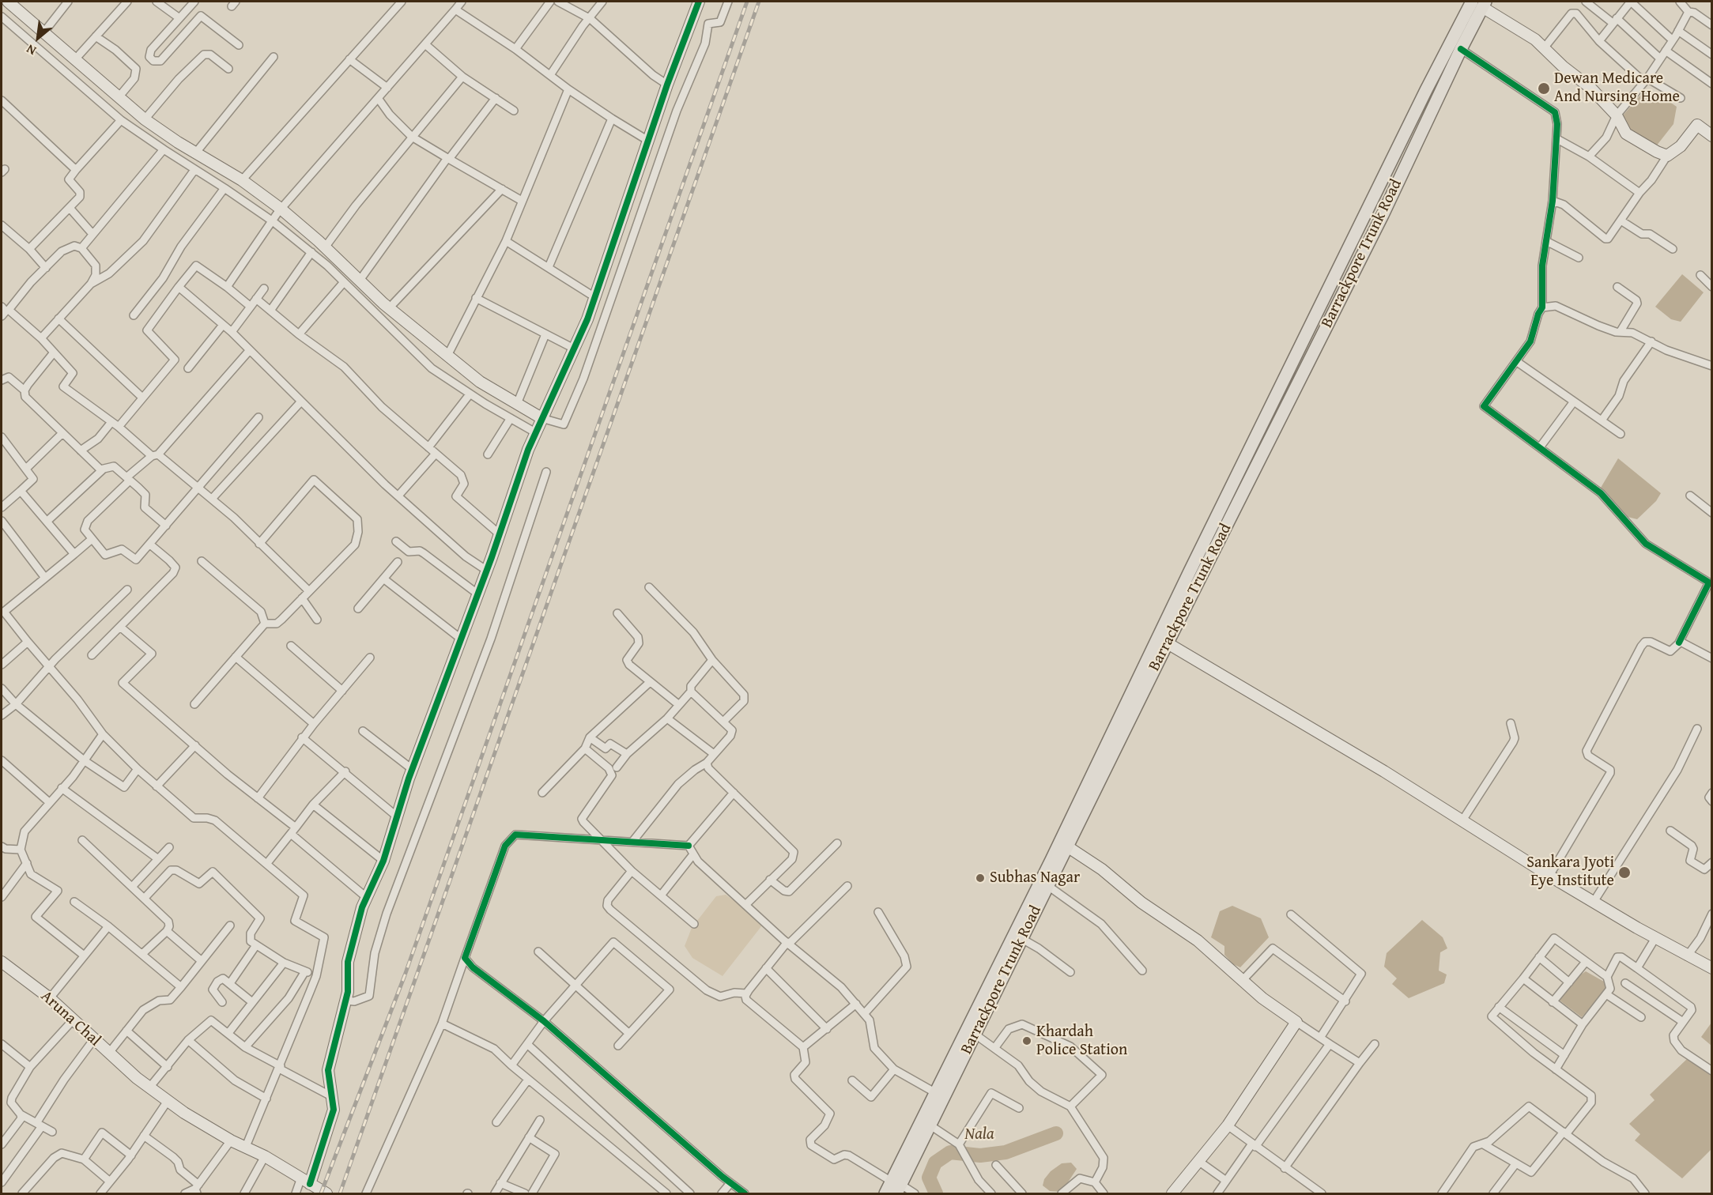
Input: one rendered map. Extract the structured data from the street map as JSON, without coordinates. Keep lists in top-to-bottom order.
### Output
{
  "streets": {
    "main road": ["Barrackpore Trunk Road"],
    "street": ["Aruna Chal"]
  },
  "water": ["Nala"],
  "places": [
    "Dewan Medicare And Nursing Home",
    "Sankara Jyoti Eye Institute",
    "Subhas Nagar",
    "Khardah Police Station"
  ],
  "north": "bottom left"
}
